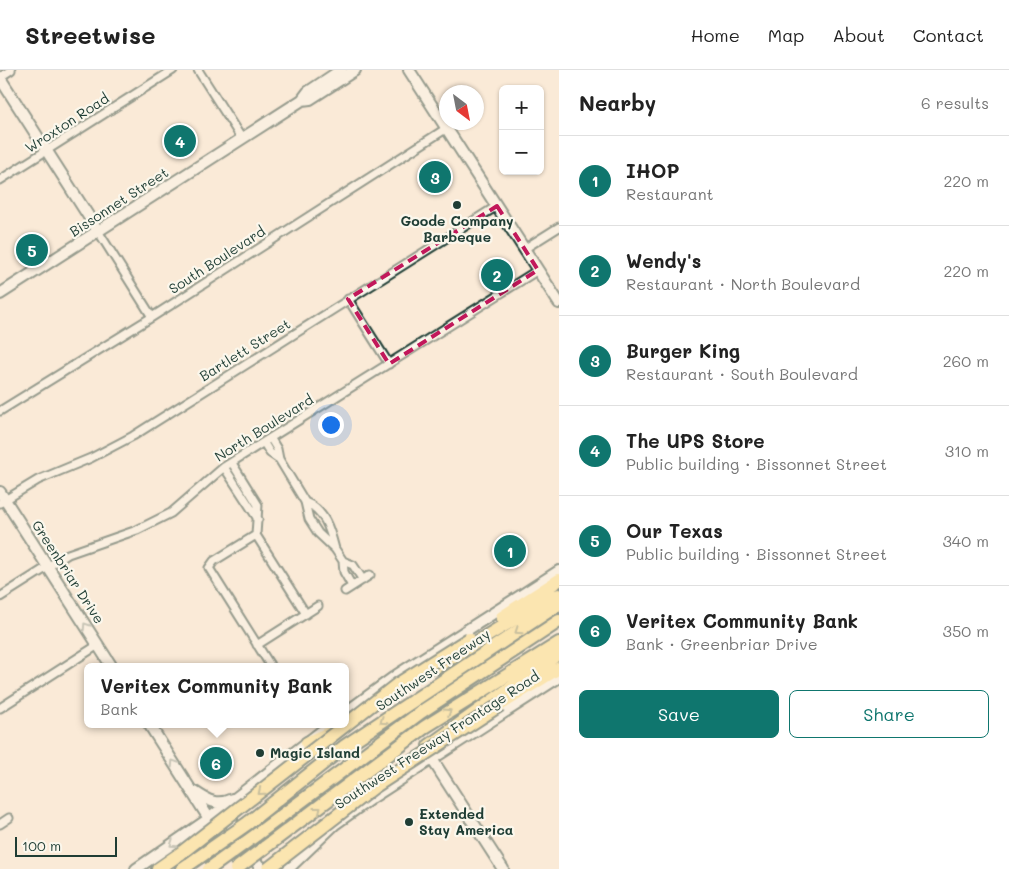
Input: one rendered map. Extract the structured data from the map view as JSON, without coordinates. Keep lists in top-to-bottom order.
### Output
{
  "streets": {
    "highway": ["Southwest Freeway"],
    "main road": ["Bissonnet Street", "Greenbriar Drive", "Southwest Freeway Frontage Road"],
    "street": [
      "Wroxton Road",
      "South Boulevard",
      "Bartlett Street",
      "North Boulevard"
    ]
  },
  "crossings": [
    ["Bartlett Street", "Greenbriar Drive"],
    ["North Boulevard", "Greenbriar Drive"]
  ],
  "one_way": ["Greenbriar Drive"],
  "places": ["Goode Company Barbeque", "Magic Island", "Extended Stay America"],
  "scale_bar": "100 m",
  "north": "bottom right",
  "page": {
    "header": "Streetwise",
    "nav": [
      "Home",
      "Map",
      "About",
      "Contact"
    ],
    "heading": ["Nearby", "6 results"],
    "map_buttons": ["+", "−"],
    "pins": [
      "4",
      "3",
      "5",
      "2",
      "1",
      "6"
    ],
    "list": [
      {
        "mark": "1",
        "name": "IHOP",
        "note": "Restaurant",
        "value": "220 m"
      },
      {
        "mark": "2",
        "name": "Wendy's",
        "note": "Restaurant · North Boulevard",
        "value": "220 m"
      },
      {
        "mark": "3",
        "name": "Burger King",
        "note": "Restaurant · South Boulevard",
        "value": "260 m"
      },
      {
        "mark": "4",
        "name": "The UPS Store",
        "note": "Public building · Bissonnet Street",
        "value": "310 m"
      },
      {
        "mark": "5",
        "name": "Our Texas",
        "note": "Public building · Bissonnet Street",
        "value": "340 m"
      },
      {
        "mark": "6",
        "name": "Veritex Community Bank",
        "note": "Bank · Greenbriar Drive",
        "value": "350 m"
      }
    ],
    "popup": ["Veritex Community Bank", "Bank"],
    "buttons": ["Save", "Share"],
    "scale": "100 m"
  }
}
